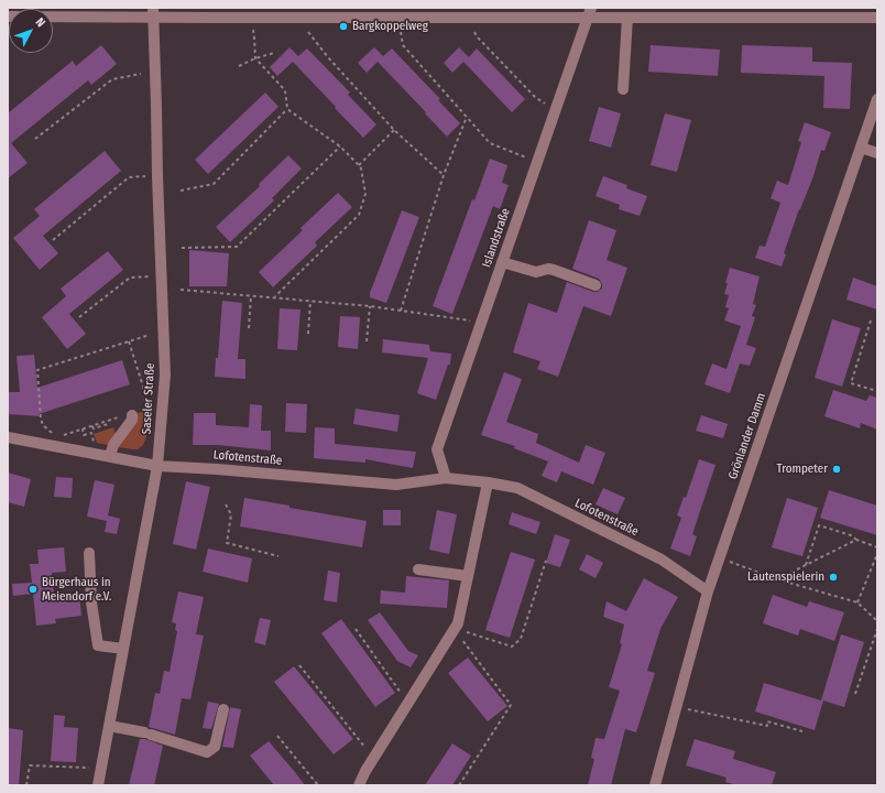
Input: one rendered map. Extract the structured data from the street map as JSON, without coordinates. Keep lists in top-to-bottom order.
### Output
{
  "streets": {
    "street": [
      "Islandstraße",
      "Saseler Straße",
      "Grönlander Damm",
      "Lofotenstraße"
    ]
  },
  "crossings": [
    ["Islandstraße", "Lofotenstraße"],
    ["Saseler Straße", "Lofotenstraße"],
    ["Grönlander Damm", "Lofotenstraße"]
  ],
  "places": [
    "Bargkoppelweg",
    "Trompeter",
    "Lautenspielerin",
    "Bürgerhaus in Meiendorf e.V."
  ],
  "north": "top right"
}
